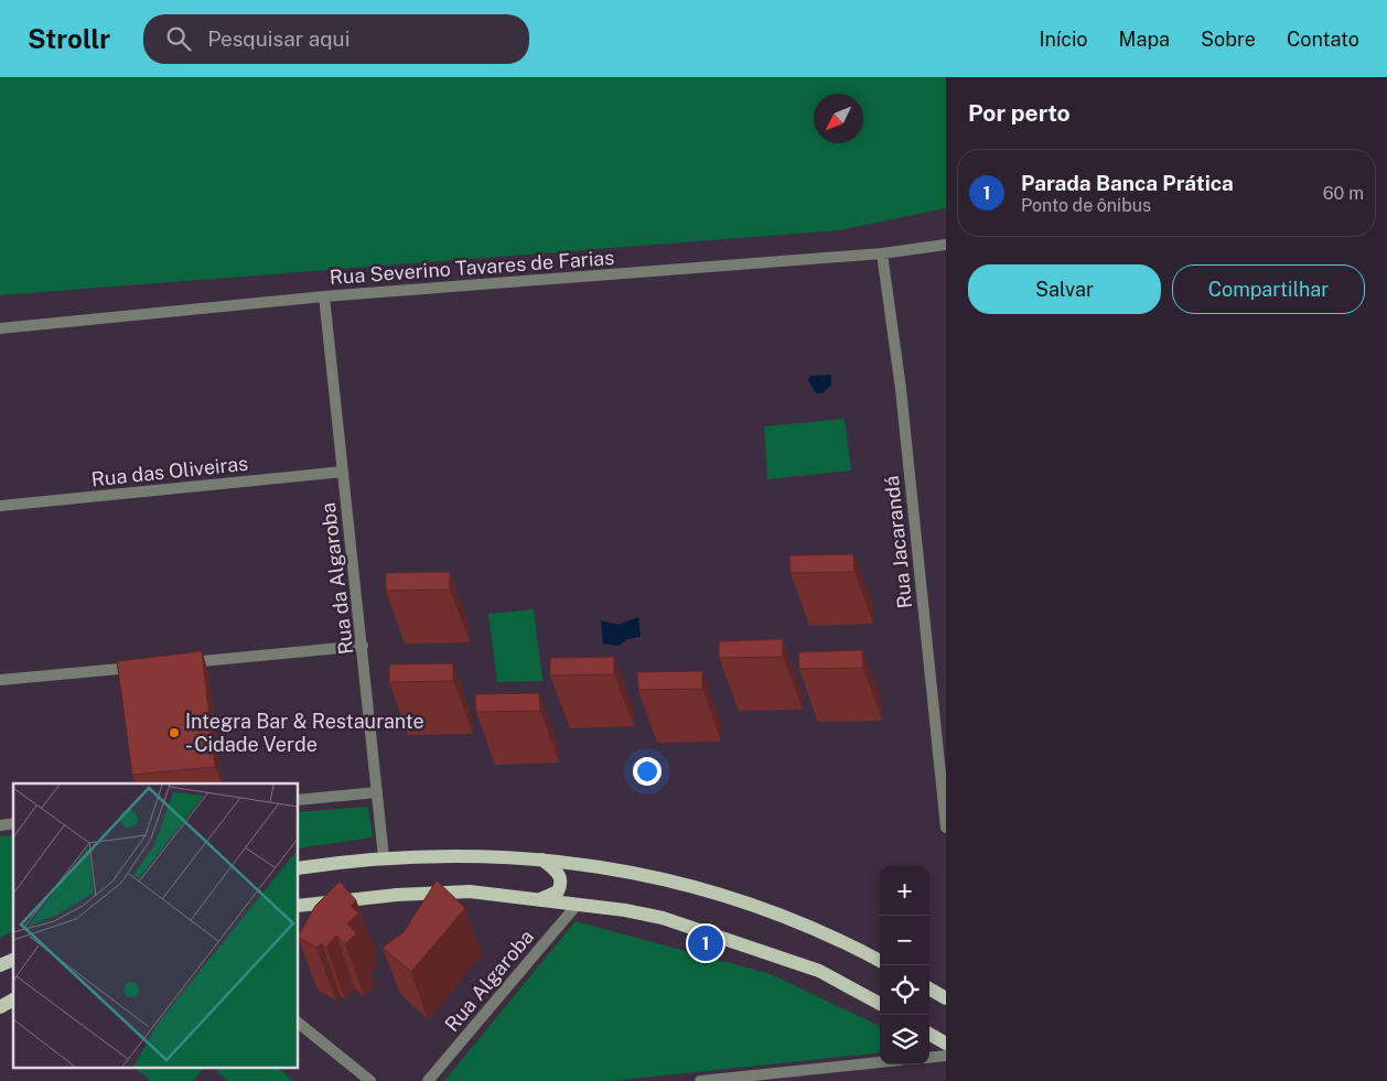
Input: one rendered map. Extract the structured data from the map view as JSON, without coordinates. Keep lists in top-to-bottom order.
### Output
{
  "streets": {
    "street": [
      "Rua Severino Tavares de Farias",
      "Rua das Oliveiras",
      "Rua Jacarandá",
      "Rua da Algaroba",
      "Rua Algaroba"
    ]
  },
  "crossings": [
    ["Rua Severino Tavares de Farias", "Rua Jacarandá"],
    ["Rua Severino Tavares de Farias", "Rua da Algaroba"],
    ["Rua das Oliveiras", "Rua da Algaroba"]
  ],
  "places": ["Integra Bar & Restaurante - Cidade Verde"],
  "north": "bottom left",
  "page": {
    "header": "Strollr",
    "search": "Pesquisar aqui",
    "nav": [
      "Início",
      "Mapa",
      "Sobre",
      "Contato"
    ],
    "heading": "Por perto",
    "list": [
      {
        "mark": "1",
        "name": "Parada Banca Prática",
        "note": "Ponto de ônibus",
        "value": "60 m"
      }
    ],
    "buttons": ["Salvar", "Compartilhar"],
    "map_buttons": ["+", "−"],
    "pins": "1"
  }
}
